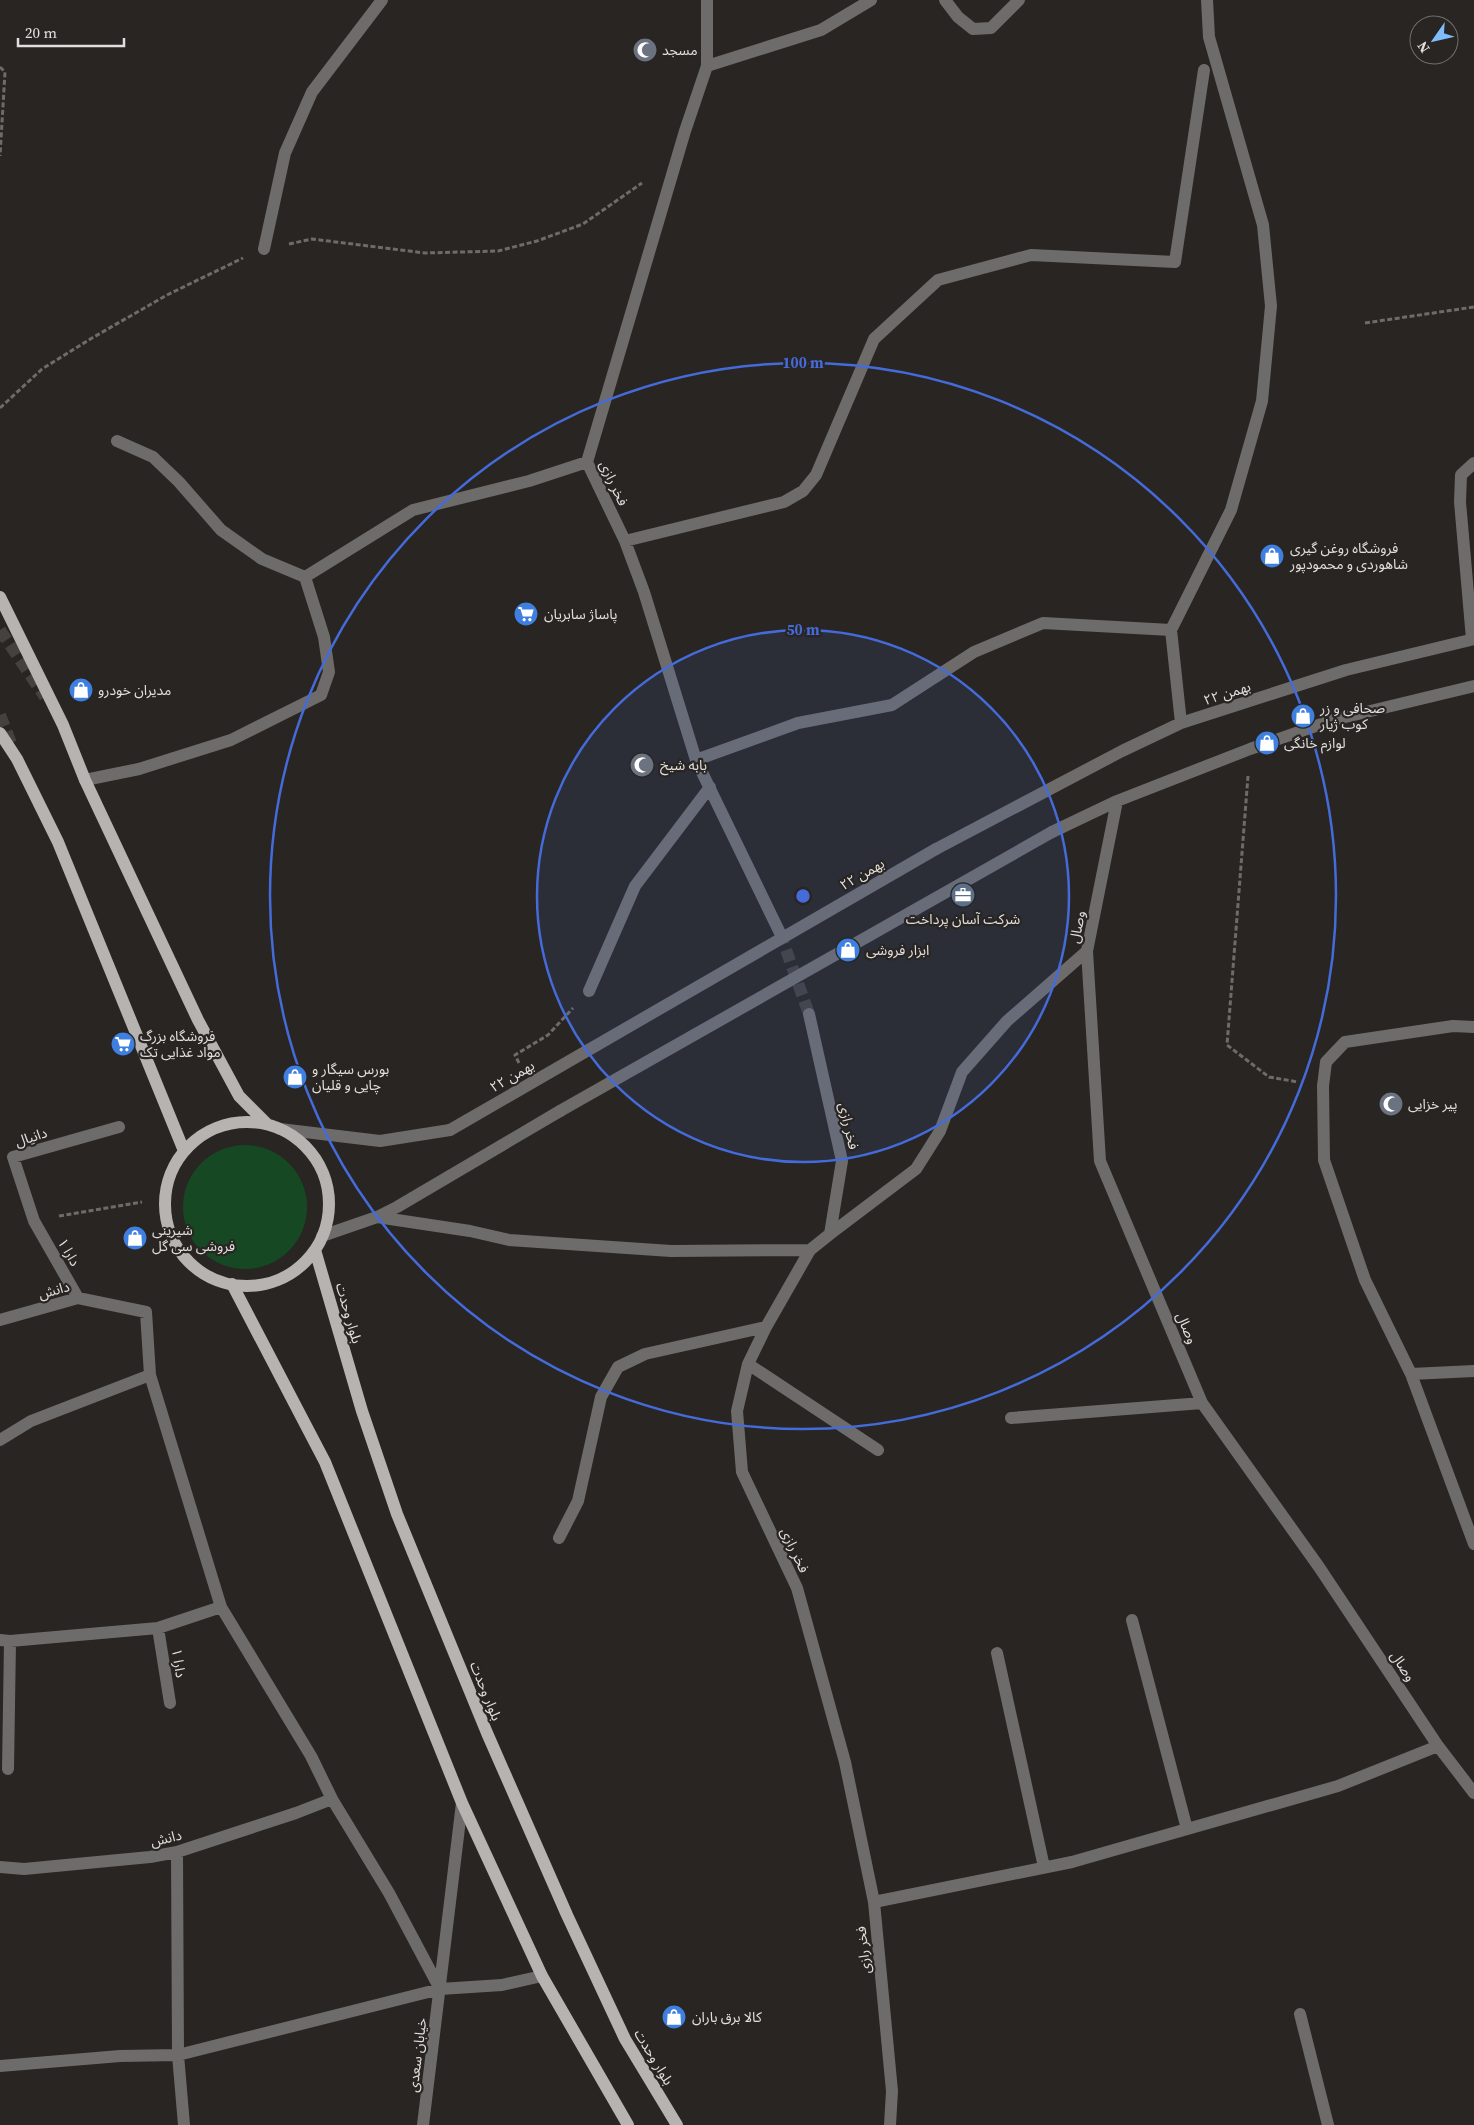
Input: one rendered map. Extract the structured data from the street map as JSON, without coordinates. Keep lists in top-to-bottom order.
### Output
{
  "streets": {
    "main road": ["بلوار وحدت"],
    "street": [
      "فخر رازی",
      "۲۲ بهمن",
      "وصال",
      "دانیال",
      "دارا ۱",
      "دانش",
      "خیابان سعدی"
    ]
  },
  "crossings": [
    ["۲۲ بهمن", "بلوار وحدت"],
    ["دانیال", "دارا ۱"],
    ["دارا ۱", "دانش"]
  ],
  "places": {
    "mosque": ["مسجد", "بابه شیخ", "پیر خزایی"],
    "shop": [
      "فروشگاه روغن گیری شاهوردی و محمودپور",
      "مدیران خودرو",
      "صحافی و زر کوب ژیار",
      "لوازم خانگی",
      "ابزار فروشی",
      "بورس سیگار و چایی و قلیان",
      "شیرینی فروشی سی گل",
      "کالا برق باران"
    ],
    "supermarket": ["پاساژ سابریان", "فروشگاه بزرگ مواد غذایی تک"],
    "office": ["شرکت آسان پرداخت"]
  },
  "scale_bar": "20 m",
  "north": "bottom left",
  "rings": ["100 m", "50 m"]
}
